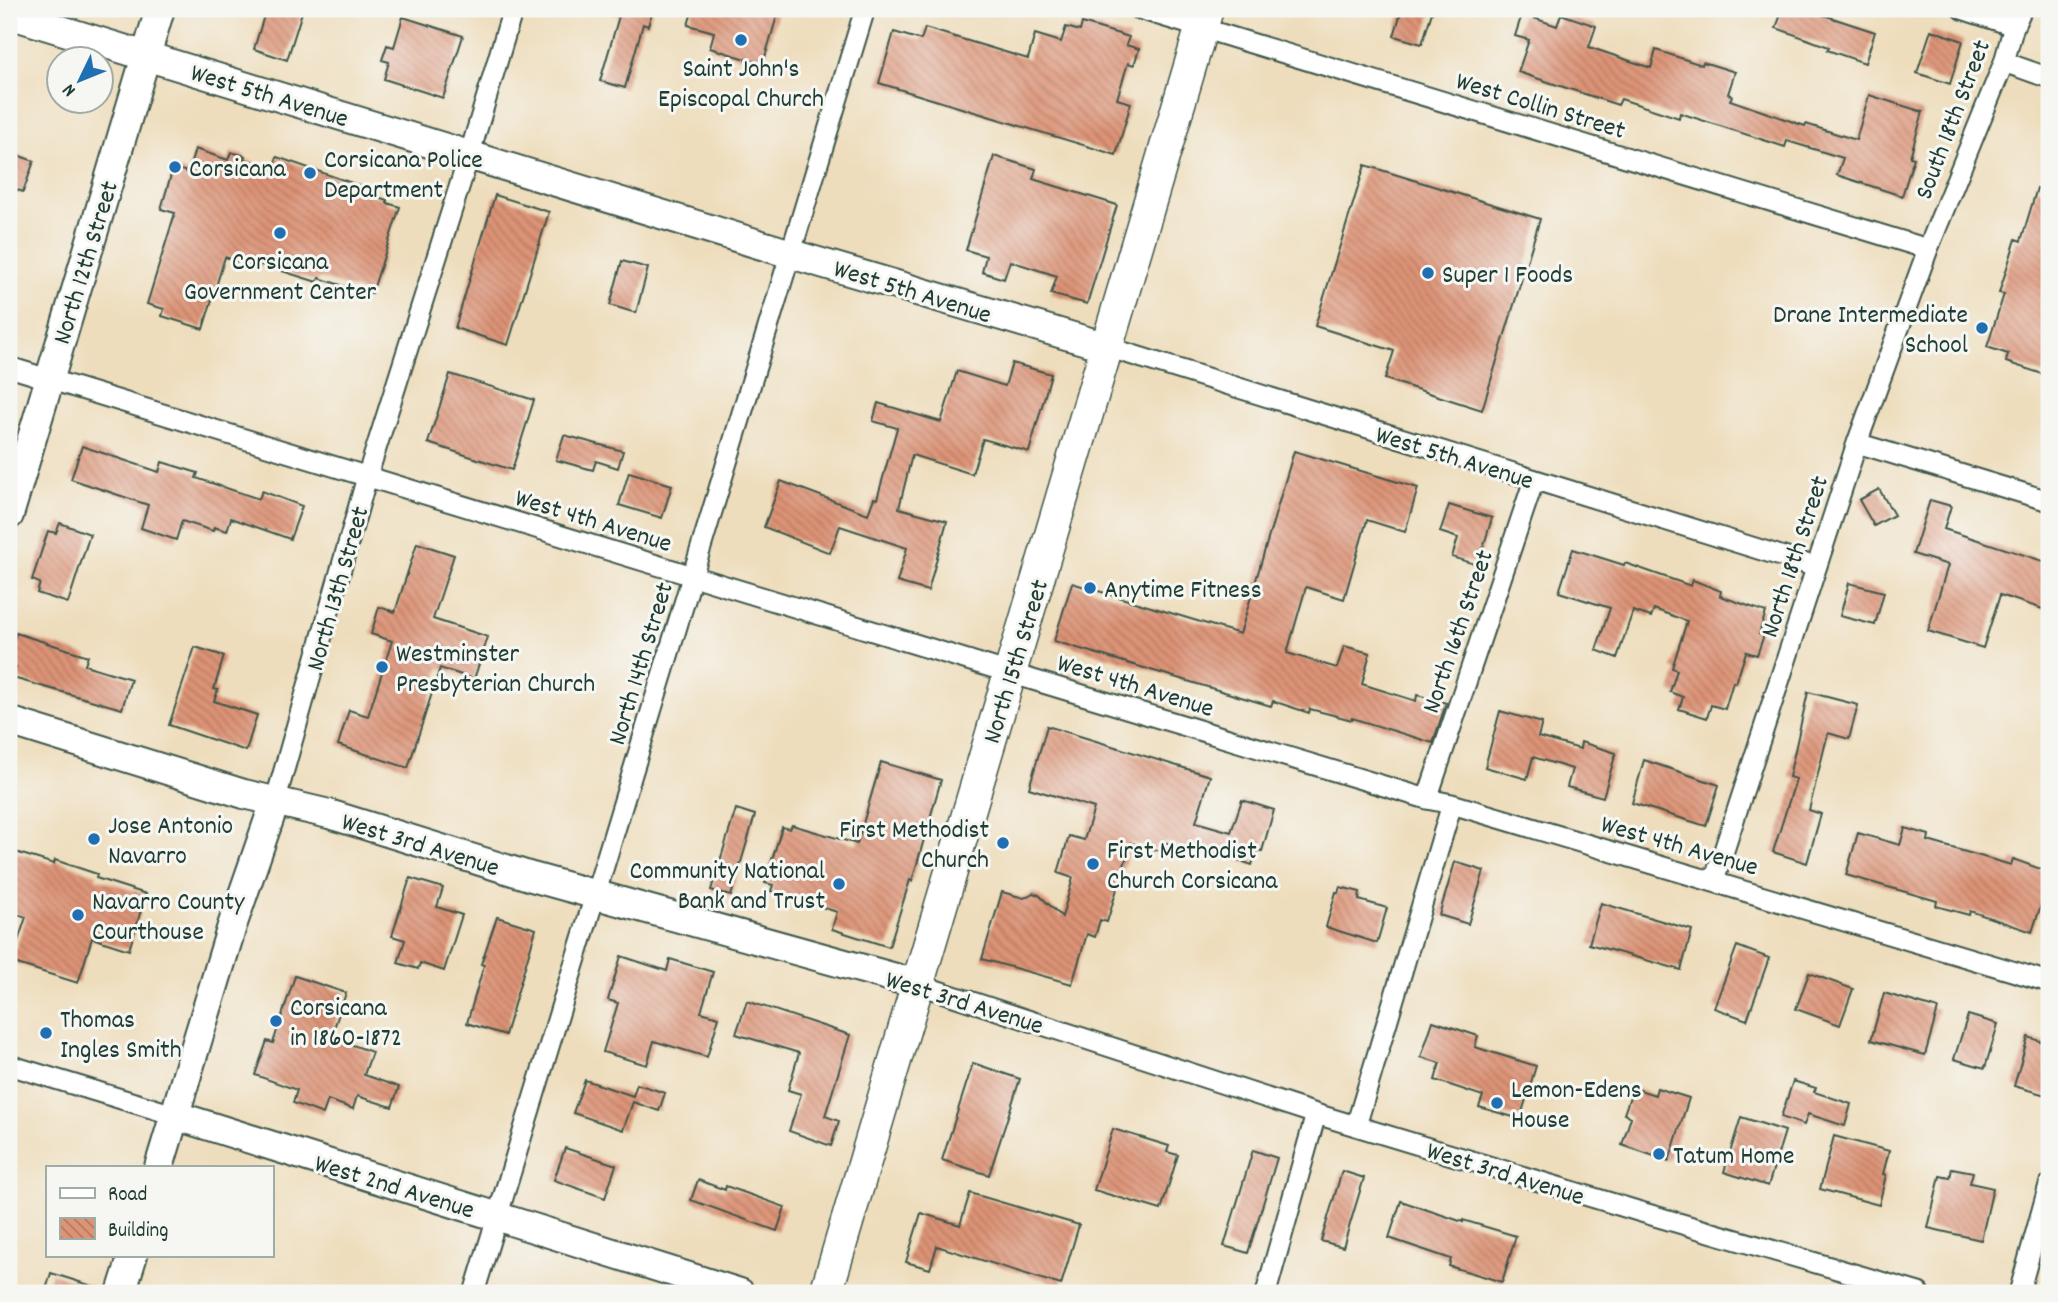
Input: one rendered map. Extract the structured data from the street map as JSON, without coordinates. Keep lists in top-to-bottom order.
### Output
{
  "streets": {
    "main road": ["North 15th Street"],
    "street": [
      "West 5th Avenue",
      "West Collin Street",
      "South 18th Street",
      "North 12th Street",
      "West 4th Avenue",
      "North 18th Street",
      "North 13th Street",
      "North 16th Street",
      "North 14th Street",
      "West 3rd Avenue",
      "West 2nd Avenue"
    ]
  },
  "crossings": [
    ["West 5th Avenue", "North 12th Street"],
    ["West 5th Avenue", "North 18th Street"],
    ["West 5th Avenue", "North 13th Street"],
    ["West 5th Avenue", "North 16th Street"],
    ["West 5th Avenue", "North 15th Street"],
    ["West 5th Avenue", "North 14th Street"],
    ["West Collin Street", "South 18th Street"],
    ["West Collin Street", "North 18th Street"],
    ["West Collin Street", "North 15th Street"],
    ["South 18th Street", "North 18th Street"],
    ["North 12th Street", "West 4th Avenue"],
    ["West 4th Avenue", "North 18th Street"],
    ["West 4th Avenue", "North 13th Street"],
    ["West 4th Avenue", "North 16th Street"],
    ["West 4th Avenue", "North 15th Street"],
    ["West 4th Avenue", "North 14th Street"],
    ["North 13th Street", "West 3rd Avenue"],
    ["North 13th Street", "West 2nd Avenue"],
    ["North 15th Street", "West 3rd Avenue"],
    ["North 14th Street", "West 3rd Avenue"],
    ["North 14th Street", "West 2nd Avenue"]
  ],
  "places": [
    "Saint John's Episcopal Church",
    "Corsicana",
    "Corsicana Police Department",
    "Corsicana Government Center",
    "Super 1 Foods",
    "Drane Intermediate School",
    "Anytime Fitness",
    "Westminster Presbyterian Church",
    "Jose Antonio Navarro",
    "First Methodist Church",
    "First Methodist Church Corsicana",
    "Community National Bank and Trust",
    "Navarro County Courthouse",
    "Corsicana in 1860-1872",
    "Thomas Ingles Smith",
    "Lemon-Edens House",
    "Tatum Home"
  ],
  "legend": ["Road", "Building"],
  "north": "bottom left"
}
